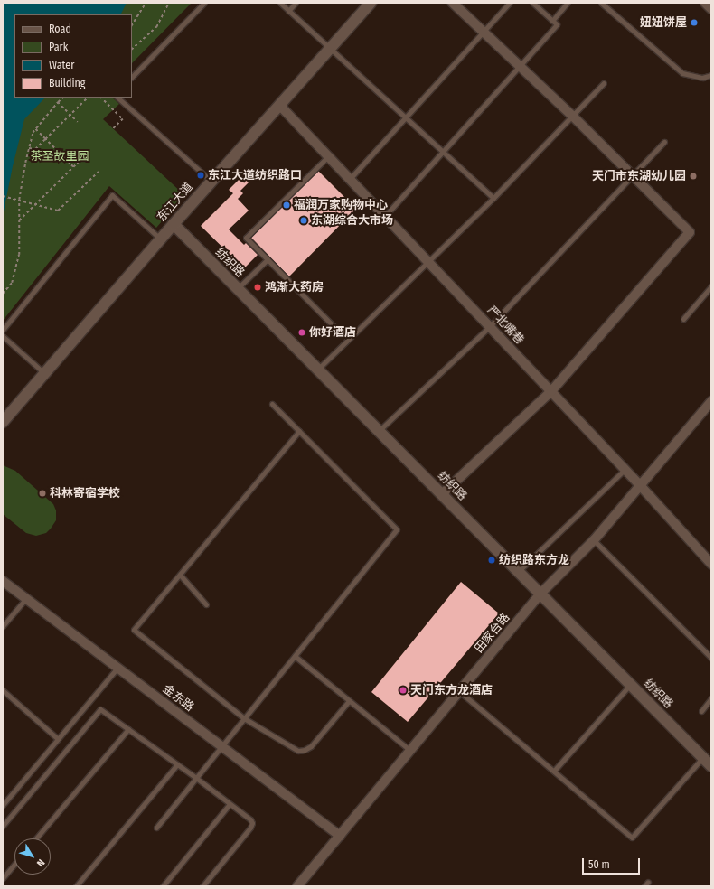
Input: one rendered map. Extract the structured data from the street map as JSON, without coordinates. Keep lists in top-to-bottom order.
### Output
{
  "streets": {
    "street": [
      "东江大道",
      "纺织路",
      "严北嘴巷",
      "田家台路",
      "金东路"
    ]
  },
  "crossings": [
    ["东江大道", "纺织路"],
    ["东江大道", "严北嘴巷"],
    ["纺织路", "田家台路"],
    ["严北嘴巷", "田家台路"],
    ["田家台路", "金东路"]
  ],
  "parks": ["茶圣故里园"],
  "places": [
    "妞妞饼屋",
    "东江大道纺织路口",
    "天门市东湖幼儿园",
    "福润万家购物中心",
    "东湖综合大市场",
    "鸿渐大药房",
    "你好酒店",
    "科林寄宿学校",
    "纺织路东方龙",
    "天门东方龙酒店"
  ],
  "legend": [
    "Road",
    "Park",
    "Water",
    "Building"
  ],
  "scale_bar": "50 m",
  "north": "bottom right"
}
